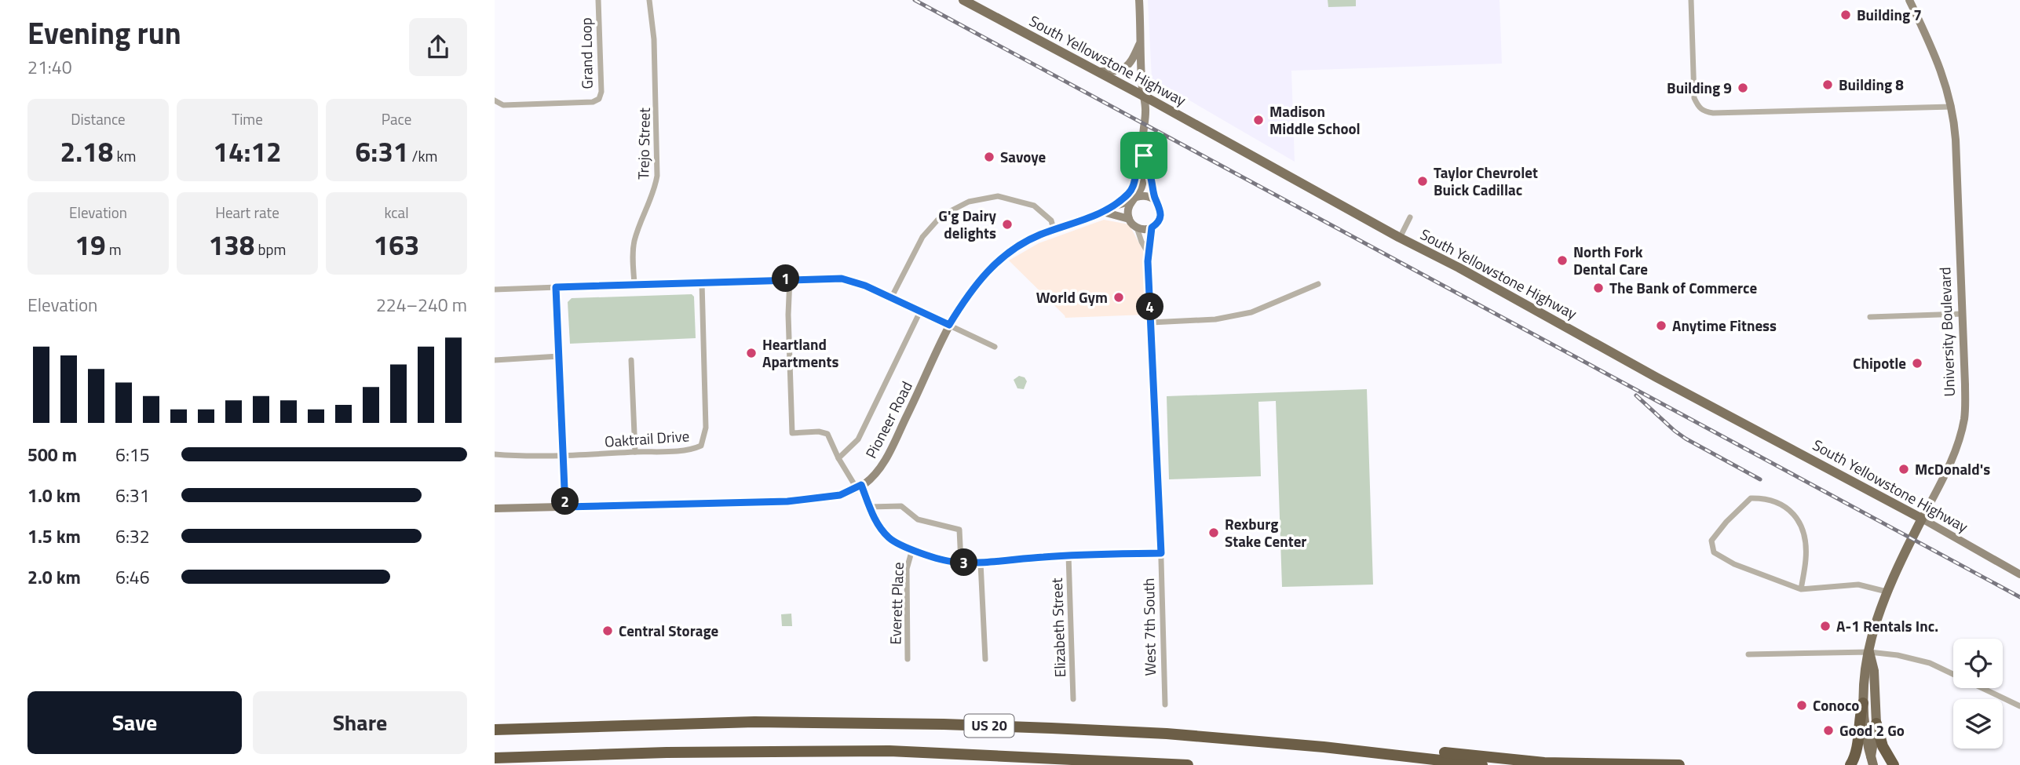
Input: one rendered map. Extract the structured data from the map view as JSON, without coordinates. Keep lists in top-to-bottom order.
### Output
{
  "streets": {
    "highway": ["US 20"],
    "main road": ["South Yellowstone Highway", "University Boulevard"],
    "street": [
      "Grand Loop",
      "Trejo Street",
      "Pioneer Road",
      "Oaktrail Drive",
      "Everett Place",
      "West 7th South",
      "Elizabeth Street"
    ]
  },
  "crossings": [
    ["South Yellowstone Highway", "University Boulevard"],
    ["Pioneer Road", "West 7th South"]
  ],
  "places": [
    "Building 7",
    "Building 8",
    "Building 9",
    "Madison Middle School",
    "Savoye",
    "Taylor Chevrolet Buick Cadillac",
    "G'g Dairy delights",
    "North Fork Dental Care",
    "The Bank of Commerce",
    "World Gym",
    "Anytime Fitness",
    "Heartland Apartments",
    "Chipotle",
    "McDonald's",
    "Rexburg Stake Center",
    "A-1 Rentals Inc.",
    "Central Storage",
    "Conoco",
    "Good 2 Go"
  ],
  "page": {
    "heading": ["Evening run", "21:40"],
    "stats": [
      ["Distance", "2.18 km"],
      ["Time", "14:12"],
      ["Pace", "6:31 /km"],
      ["Elevation", "19 m"],
      ["Heart rate", "138 bpm"],
      ["kcal", "163"]
    ],
    "pins": [
      "1",
      "4",
      "2",
      "3"
    ],
    "chart": ["Elevation", "224–240 m"],
    "list": [
      {
        "name": "500 m",
        "note": "6:15"
      },
      {
        "name": "1.0 km",
        "note": "6:31"
      },
      {
        "name": "1.5 km",
        "note": "6:32"
      },
      {
        "name": "2.0 km",
        "note": "6:46"
      }
    ],
    "buttons": ["Save", "Share"]
  }
}
